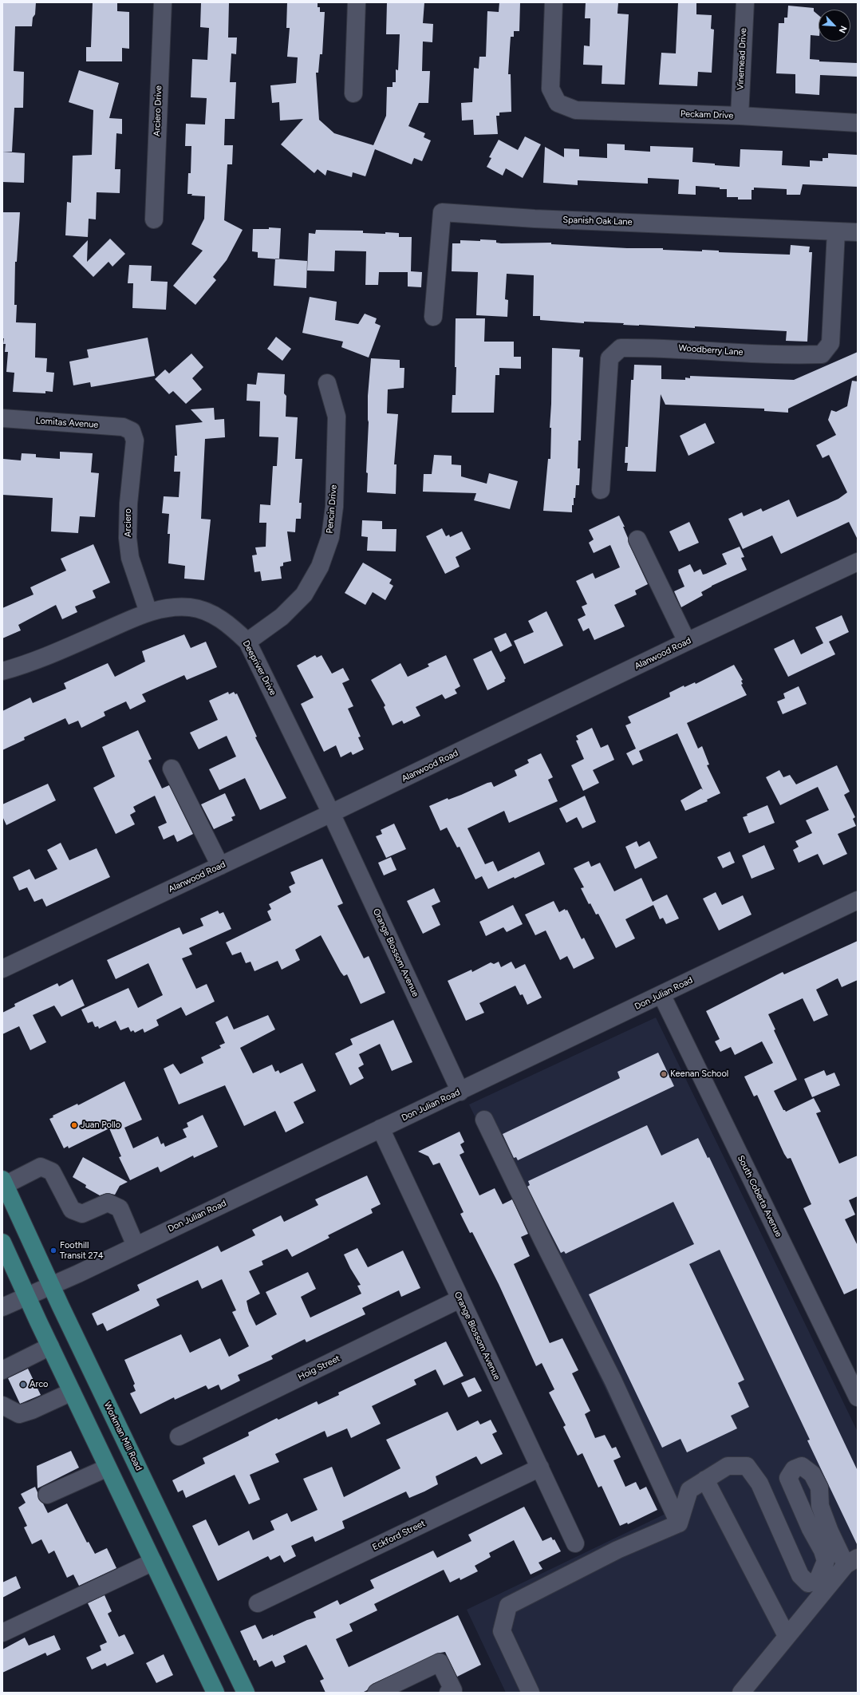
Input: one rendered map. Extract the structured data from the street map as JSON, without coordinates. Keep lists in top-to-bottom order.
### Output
{
  "streets": {
    "main road": ["Workman Mill Road"],
    "street": [
      "Vinemead Drive",
      "Arciero Drive",
      "Peckam Drive",
      "Spanish Oak Lane",
      "Woodberry Lane",
      "Lomitas Avenue",
      "Pencin Drive",
      "Arciero",
      "Alanwood Road",
      "Deepriver Drive",
      "Orange Blossom Avenue",
      "Don Julian Road",
      "South Coberta Avenue",
      "Hoig Street",
      "Eckford Street"
    ]
  },
  "crossings": [
    ["Vinemead Drive", "Peckam Drive"],
    ["Spanish Oak Lane", "Woodberry Lane"],
    ["Lomitas Avenue", "Arciero"],
    ["Pencin Drive", "Deepriver Drive"],
    ["Arciero", "Deepriver Drive"],
    ["Alanwood Road", "Deepriver Drive"],
    ["Alanwood Road", "Orange Blossom Avenue"],
    ["Deepriver Drive", "Orange Blossom Avenue"],
    ["Orange Blossom Avenue", "Don Julian Road"],
    ["Orange Blossom Avenue", "Hoig Street"],
    ["Orange Blossom Avenue", "Eckford Street"],
    ["Don Julian Road", "South Coberta Avenue"],
    ["Don Julian Road", "Workman Mill Road"]
  ],
  "places": [
    "Keenan School",
    "Juan Pollo",
    "Foothill Transit 274",
    "Arco"
  ],
  "north": "bottom right"
}
